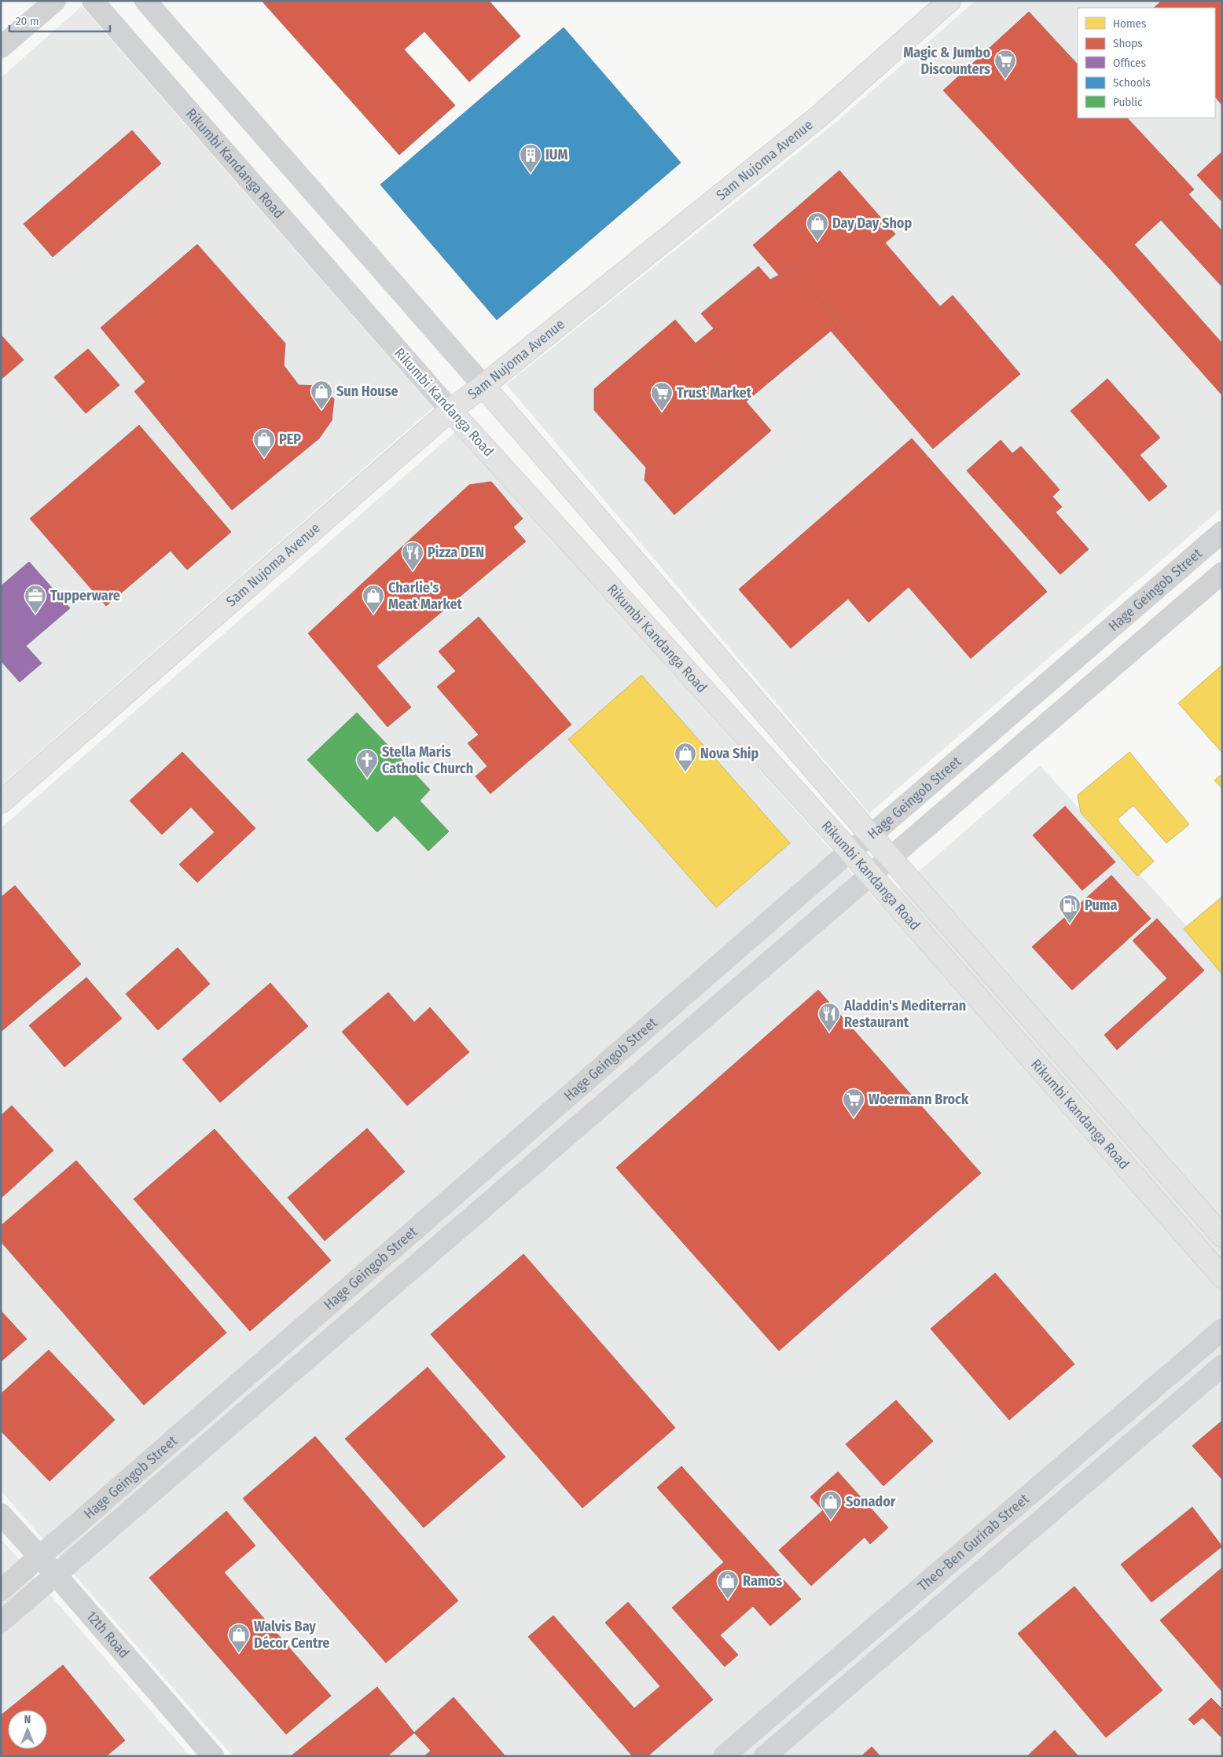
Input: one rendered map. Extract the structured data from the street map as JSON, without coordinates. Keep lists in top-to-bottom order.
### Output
{
  "streets": {
    "main road": ["Sam Nujoma Avenue", "Rikumbi Kandanga Road"],
    "street": ["Hage Geingob Street", "Theo-Ben Gurirab Street", "12th Road"]
  },
  "crossings": [
    ["Sam Nujoma Avenue", "Rikumbi Kandanga Road"],
    ["Rikumbi Kandanga Road", "Hage Geingob Street"],
    ["Hage Geingob Street", "12th Road"]
  ],
  "places": {
    "supermarket": ["Magic & Jumbo Discounters", "Trust Market", "Woermann Brock"],
    "building": ["IUM"],
    "shop": [
      "Day Day Shop",
      "Sun House",
      "PEP",
      "Charlie's Meat Market",
      "Nova Ship",
      "Sonador",
      "Ramos",
      "Walvis Bay Décor Centre"
    ],
    "restaurant": ["Pizza DEN", "Aladdin's Mediterran Restaurant"],
    "office": ["Tupperware"],
    "church": ["Stella Maris Catholic Church"],
    "fuel station": ["Puma"]
  },
  "legend": [
    "Homes",
    "Shops",
    "Offices",
    "Schools",
    "Public"
  ],
  "scale_bar": "20 m",
  "north": "top"
}
